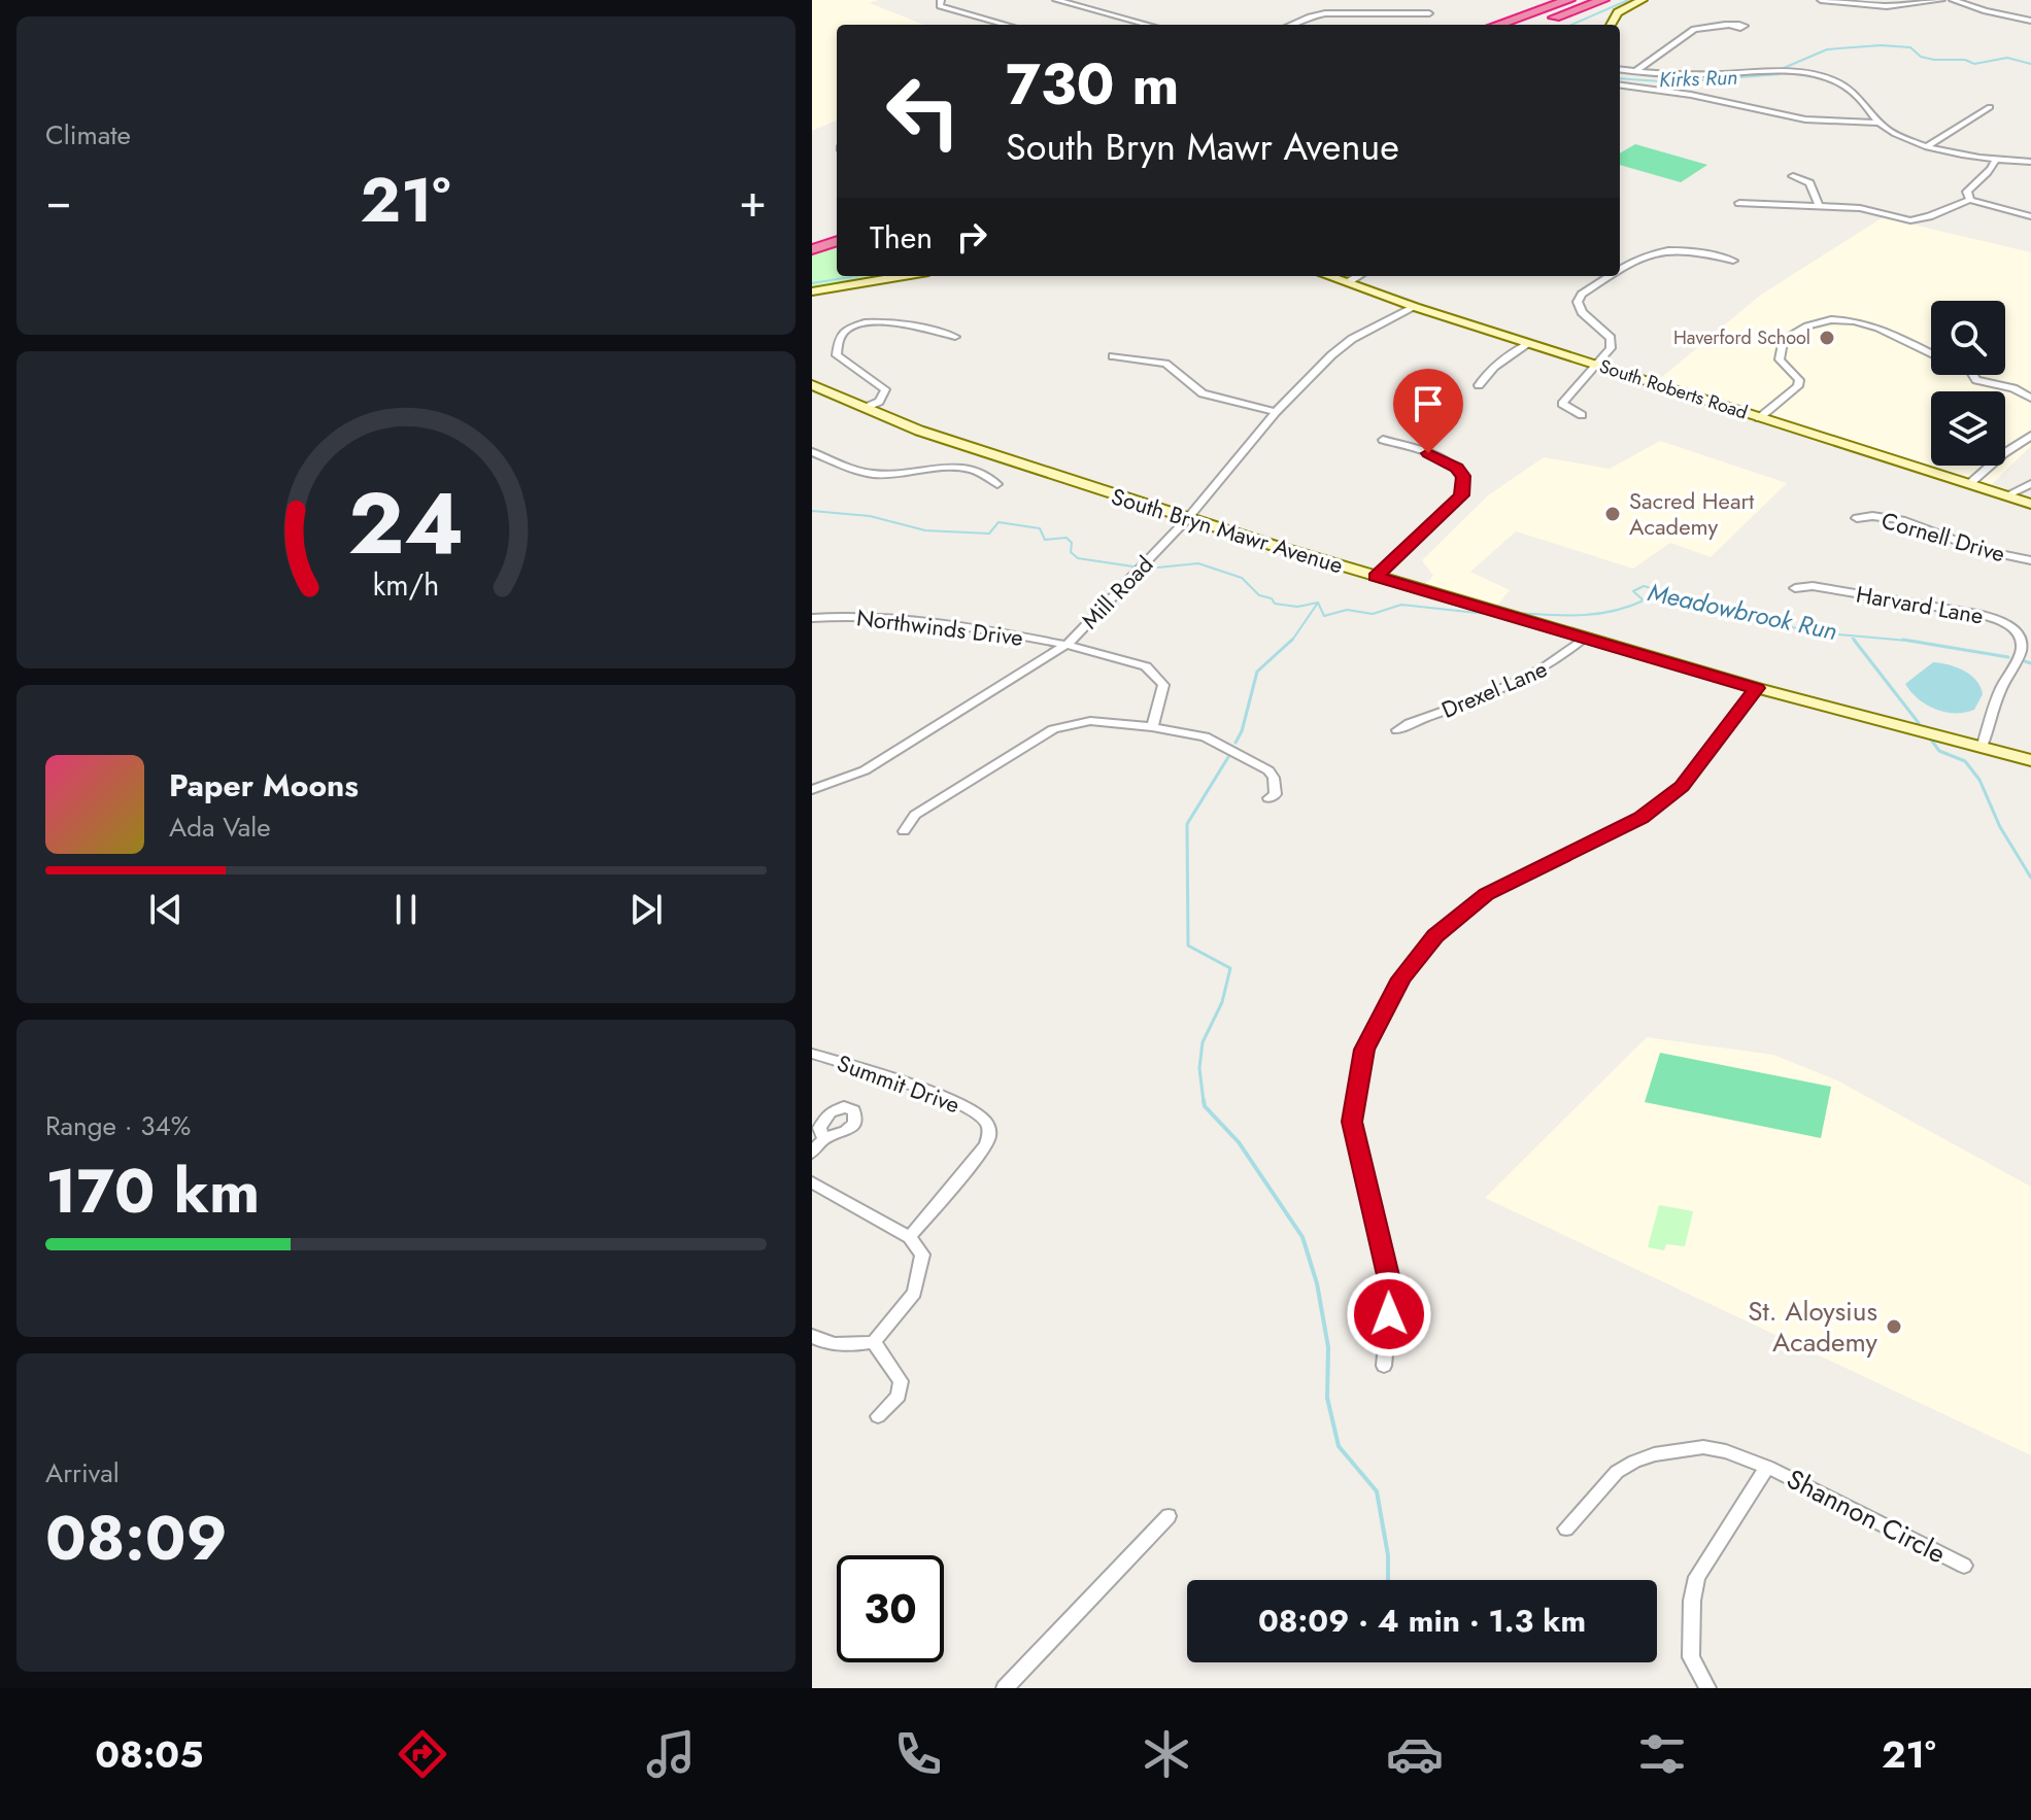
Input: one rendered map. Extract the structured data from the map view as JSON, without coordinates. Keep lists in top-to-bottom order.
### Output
{
  "streets": {
    "main road": ["South Roberts Road", "South Bryn Mawr Avenue"],
    "street": [
      "Cornell Drive",
      "Mill Road",
      "Harvard Lane",
      "Northwinds Drive",
      "Drexel Lane",
      "Summit Drive",
      "Shannon Circle"
    ]
  },
  "crossings": [
    ["South Roberts Road", "Mill Road"],
    ["South Bryn Mawr Avenue", "Mill Road"],
    ["South Bryn Mawr Avenue", "Harvard Lane"],
    ["South Bryn Mawr Avenue", "Drexel Lane"],
    ["Mill Road", "Northwinds Drive"]
  ],
  "water": ["Kirks Run", "Meadowbrook Run"],
  "places": ["Haverford School", "Sacred Heart Academy", "St. Aloysius Academy"],
  "page": {
    "tile": [
      "Climate",
      ["Range · 34%", "170 km"],
      ["Arrival", "08:09"]
    ],
    "turn": ["730 m", "South Bryn Mawr Avenue"],
    "heat": ["−", "21°", "+"],
    "then": "Then",
    "song": ["Paper Moons", "Ada Vale"],
    "limit": "30",
    "trip": "08:09 · 4 min · 1.3 km",
    "tabs": ["08:05", "21°"],
    "gauge": ["24", "km/h"]
  }
}
